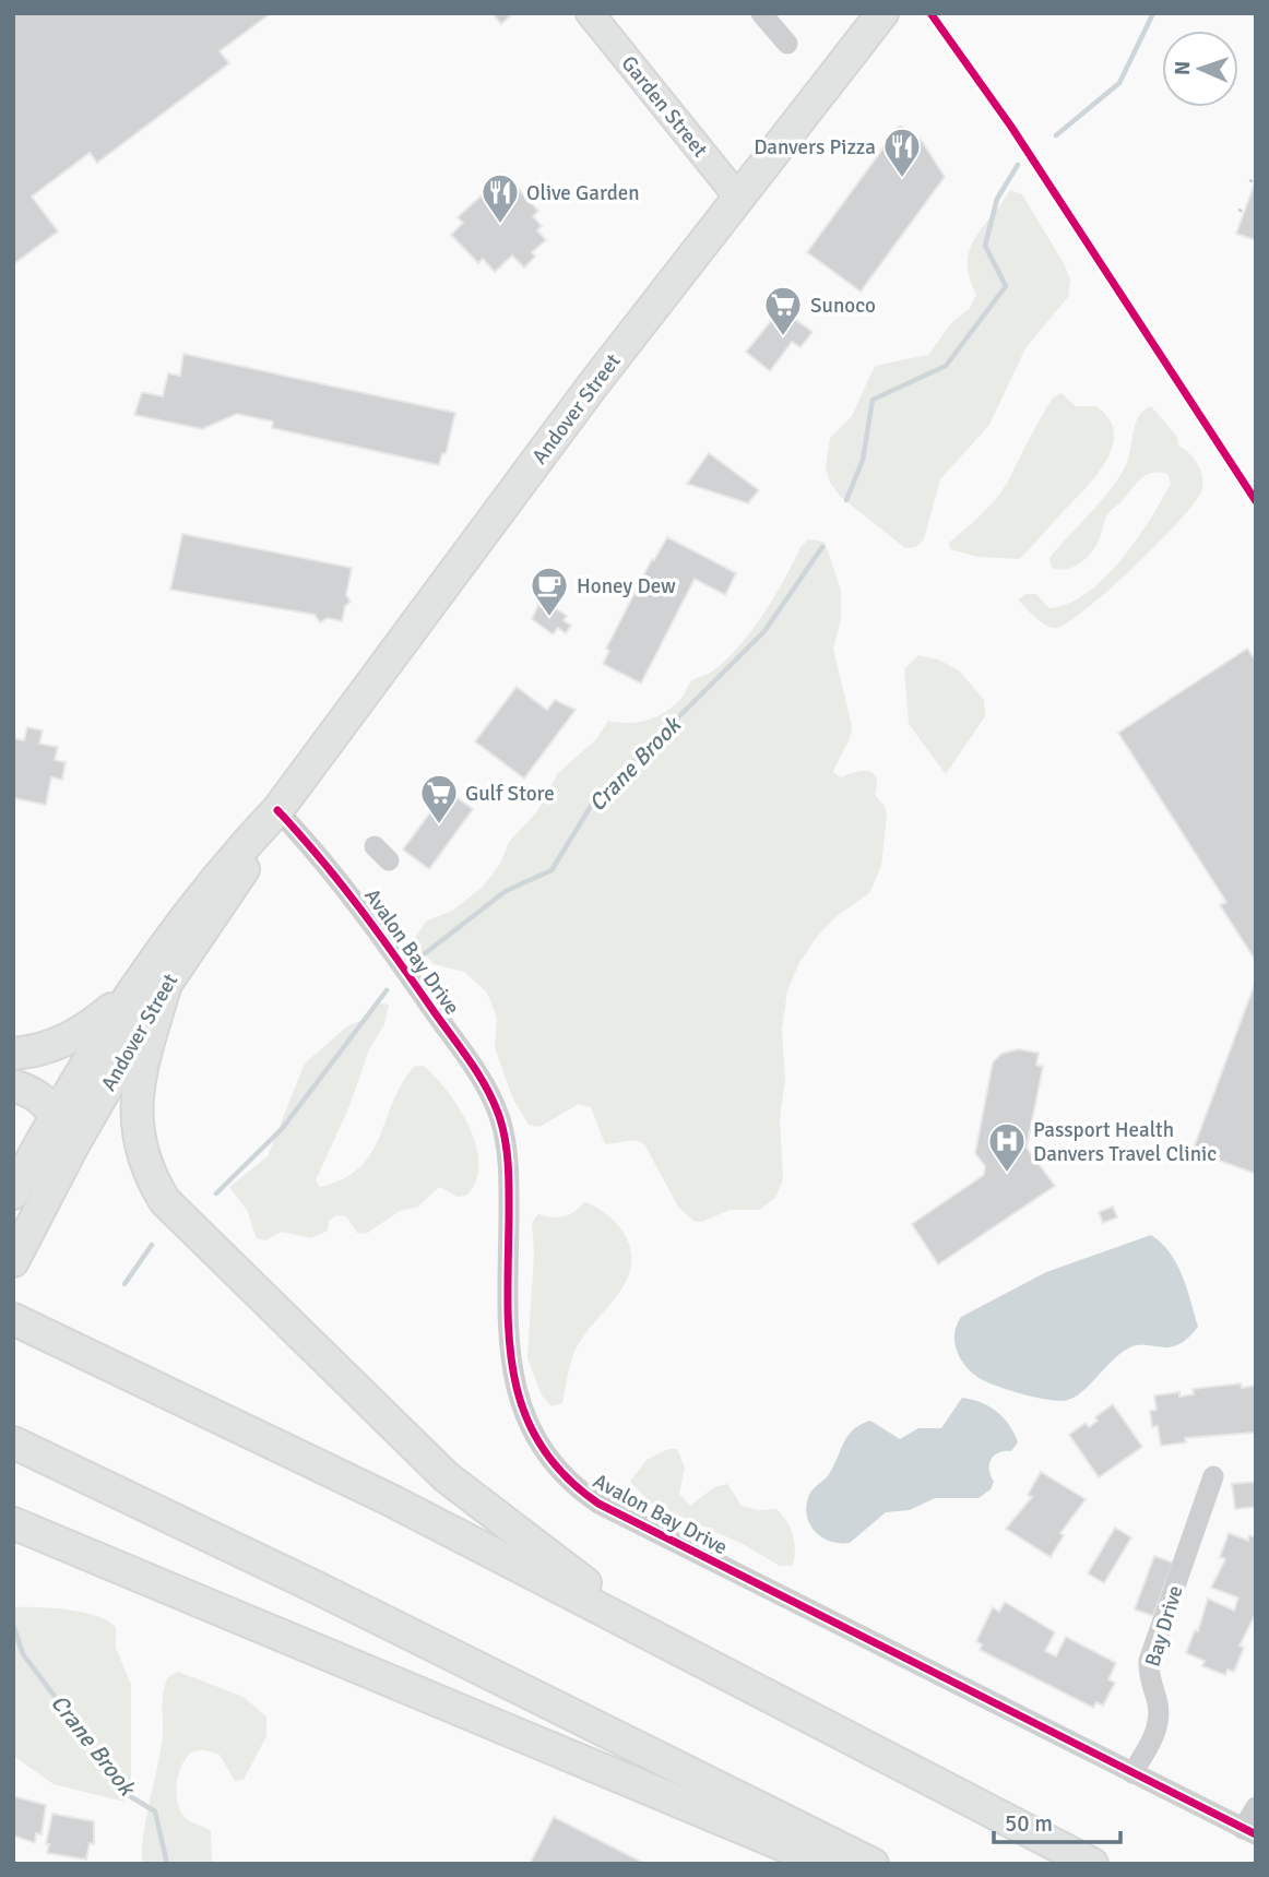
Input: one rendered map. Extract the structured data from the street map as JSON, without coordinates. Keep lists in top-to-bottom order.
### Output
{
  "streets": {
    "highway": ["Andover Street"],
    "main road": ["Garden Street"],
    "street": ["Avalon Bay Drive", "Bay Drive"]
  },
  "crossings": [
    ["Garden Street", "Andover Street"],
    ["Andover Street", "Avalon Bay Drive"],
    ["Avalon Bay Drive", "Bay Drive"]
  ],
  "water": ["Crane Brook"],
  "places": {
    "restaurant": ["Danvers Pizza", "Olive Garden"],
    "supermarket": ["Sunoco", "Gulf Store"],
    "cafe": ["Honey Dew"],
    "hospital": ["Passport Health Danvers Travel Clinic"]
  },
  "scale_bar": "50 m",
  "north": "left"
}
